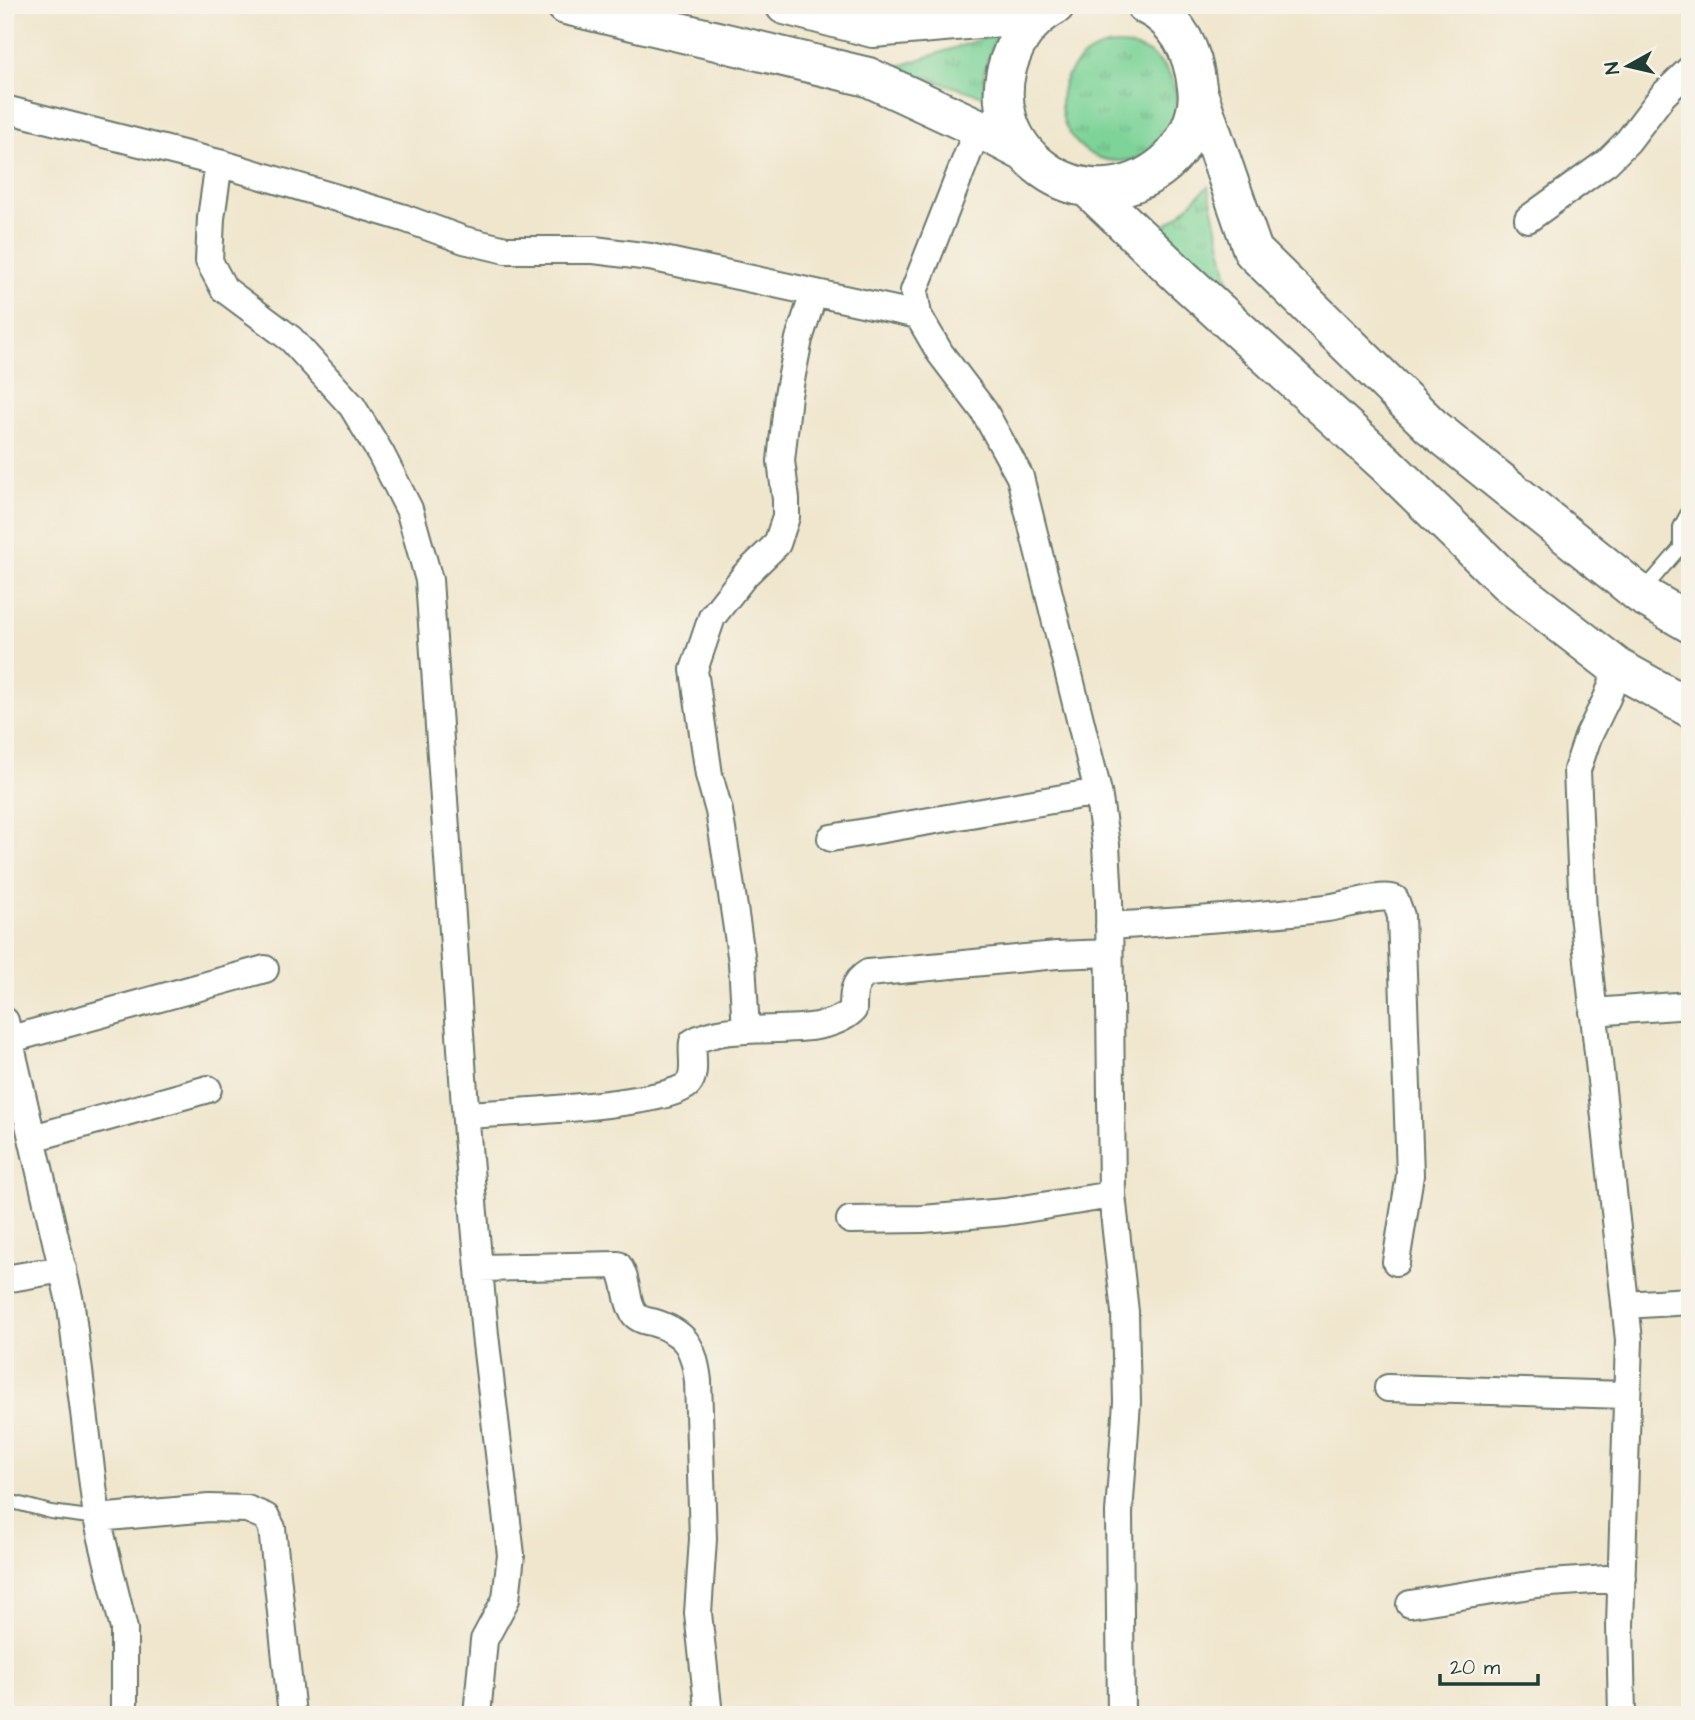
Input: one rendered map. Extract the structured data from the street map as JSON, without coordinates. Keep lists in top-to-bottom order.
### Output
{
  "scale_bar": "20 m",
  "north": "left"
}
